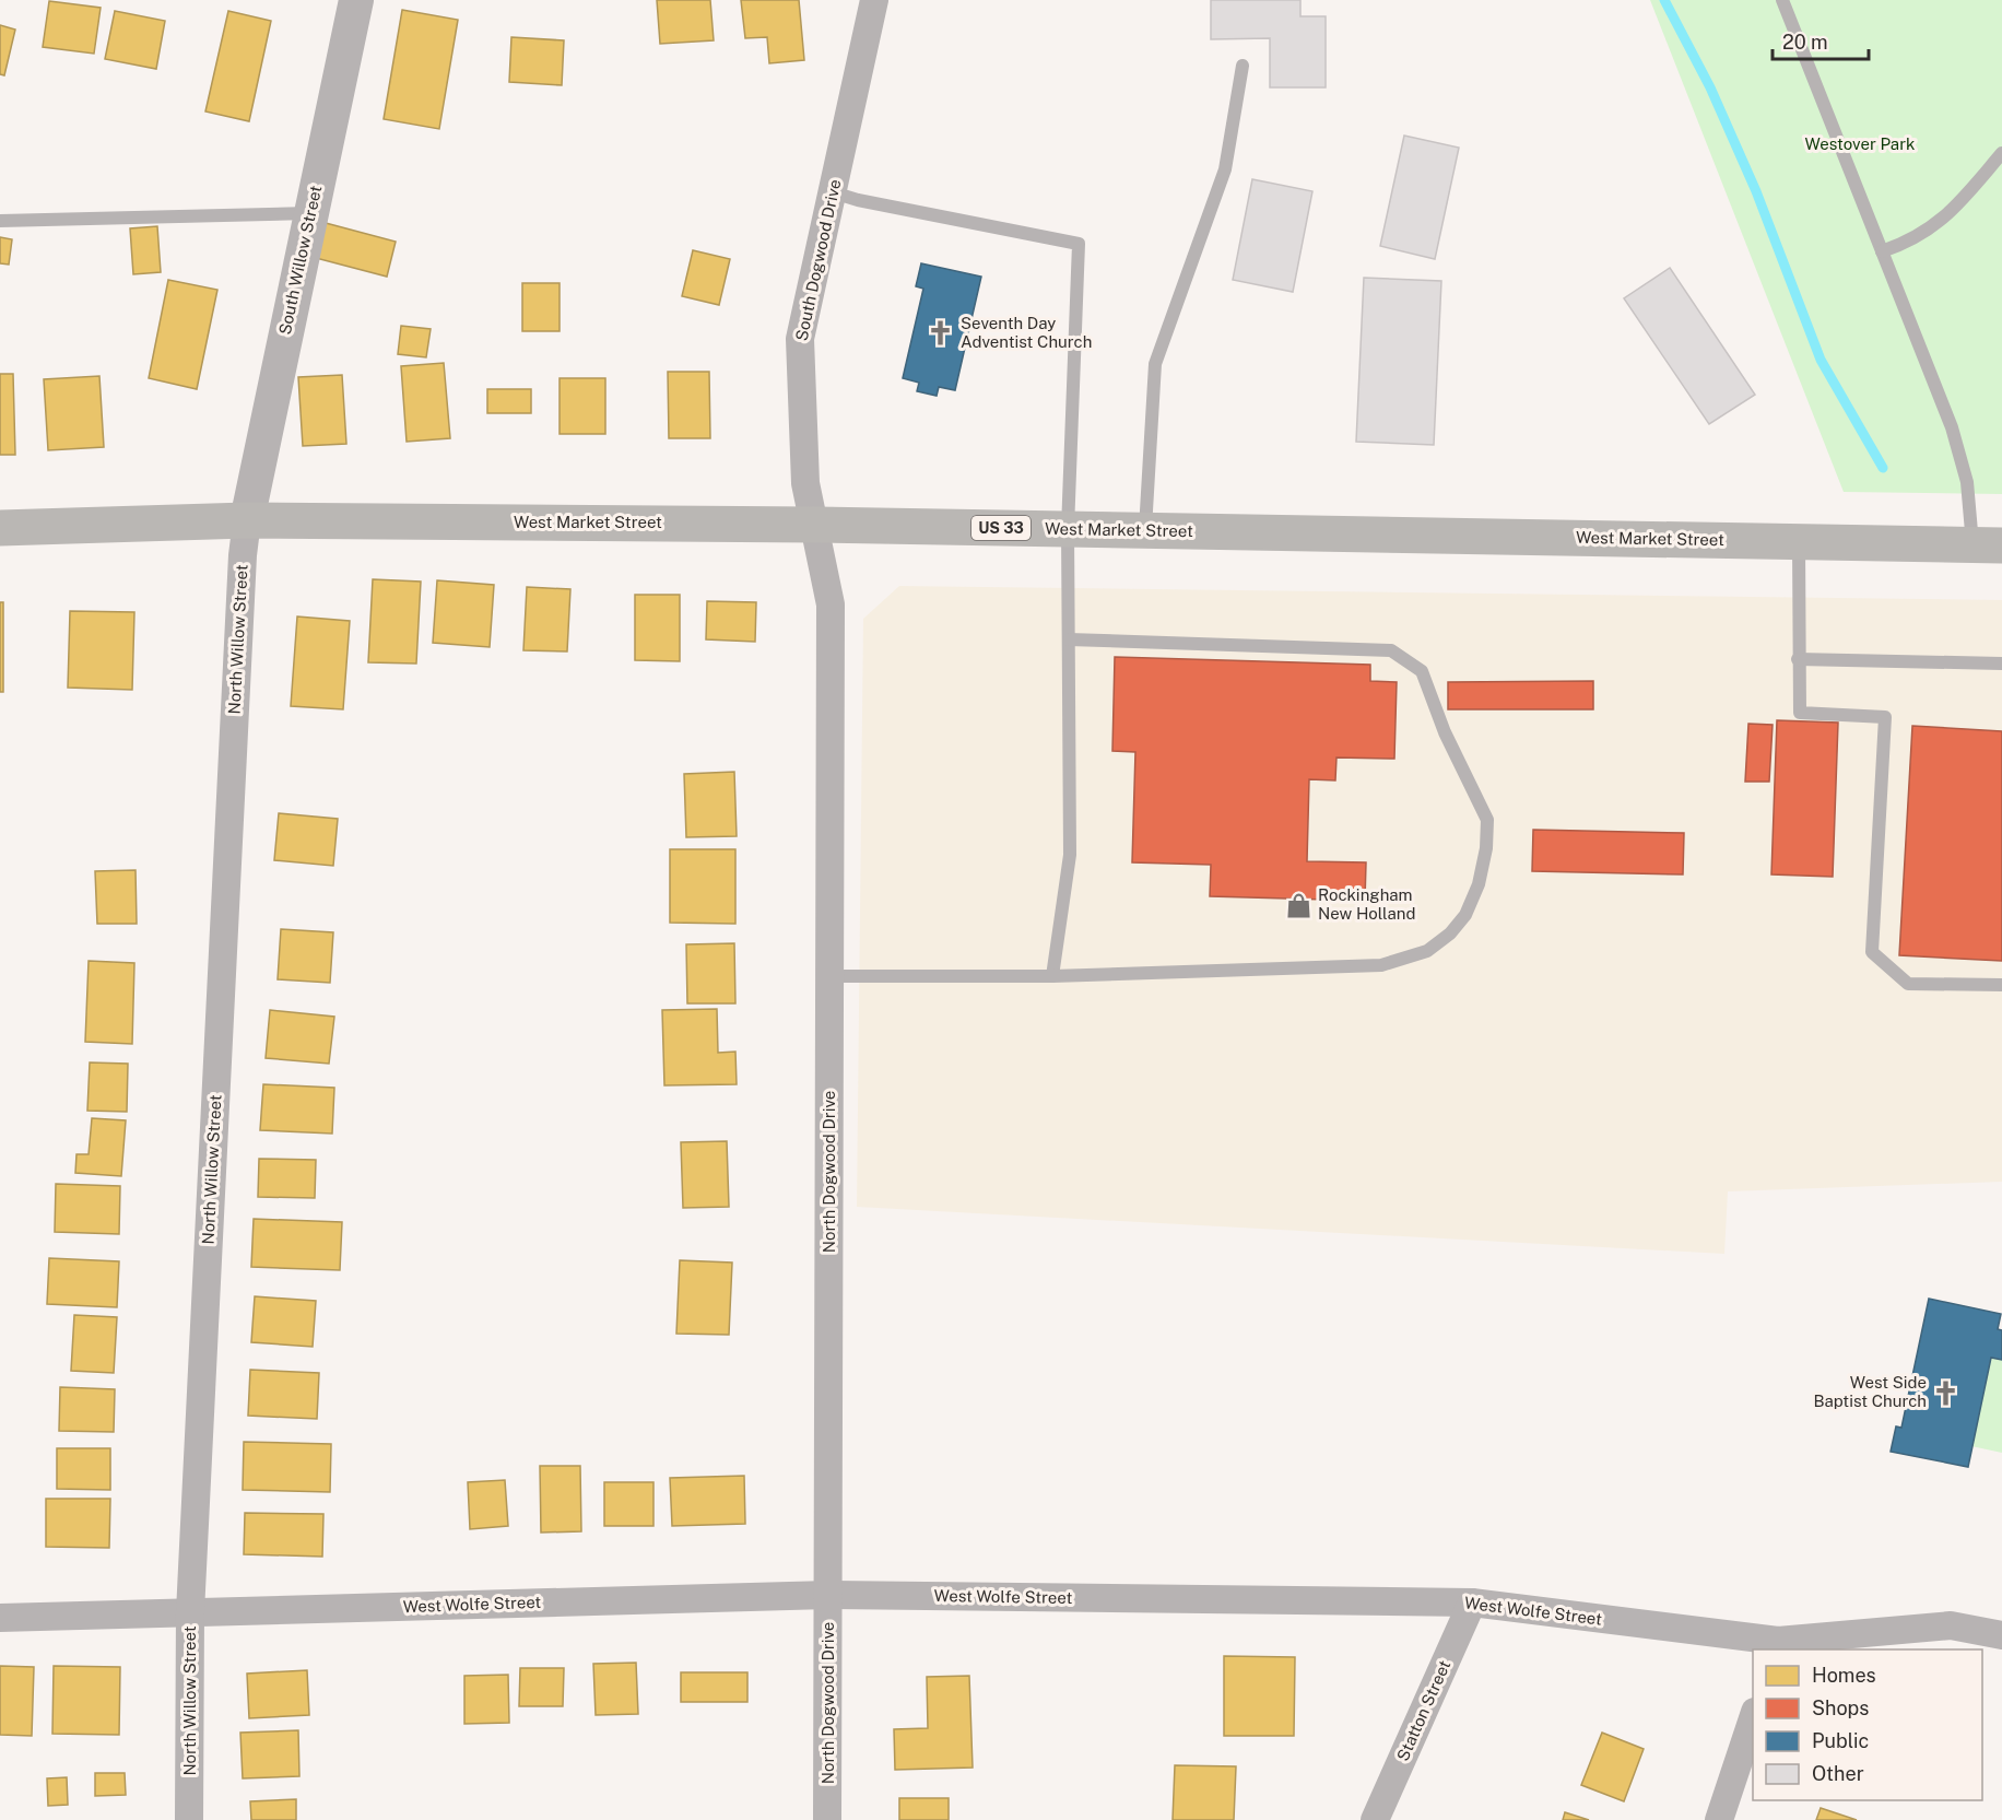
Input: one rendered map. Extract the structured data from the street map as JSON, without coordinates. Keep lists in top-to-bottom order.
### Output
{
  "streets": {
    "main road": ["West Market Street", "US 33"],
    "street": [
      "South Willow Street",
      "South Dogwood Drive",
      "North Willow Street",
      "North Dogwood Drive",
      "West Wolfe Street",
      "Statton Street"
    ]
  },
  "crossings": [
    ["South Willow Street", "West Market Street"],
    ["South Willow Street", "North Willow Street"],
    ["South Dogwood Drive", "West Market Street"],
    ["South Dogwood Drive", "North Dogwood Drive"],
    ["West Market Street", "North Willow Street"],
    ["West Market Street", "North Dogwood Drive"],
    ["North Willow Street", "West Wolfe Street"],
    ["North Dogwood Drive", "West Wolfe Street"],
    ["West Wolfe Street", "Statton Street"]
  ],
  "parks": ["Westover Park"],
  "places": {
    "church": ["Seventh Day Adventist Church", "West Side Baptist Church"],
    "shop": ["Rockingham New Holland"]
  },
  "legend": [
    "Homes",
    "Shops",
    "Public",
    "Other"
  ],
  "scale_bar": "20 m"
}
